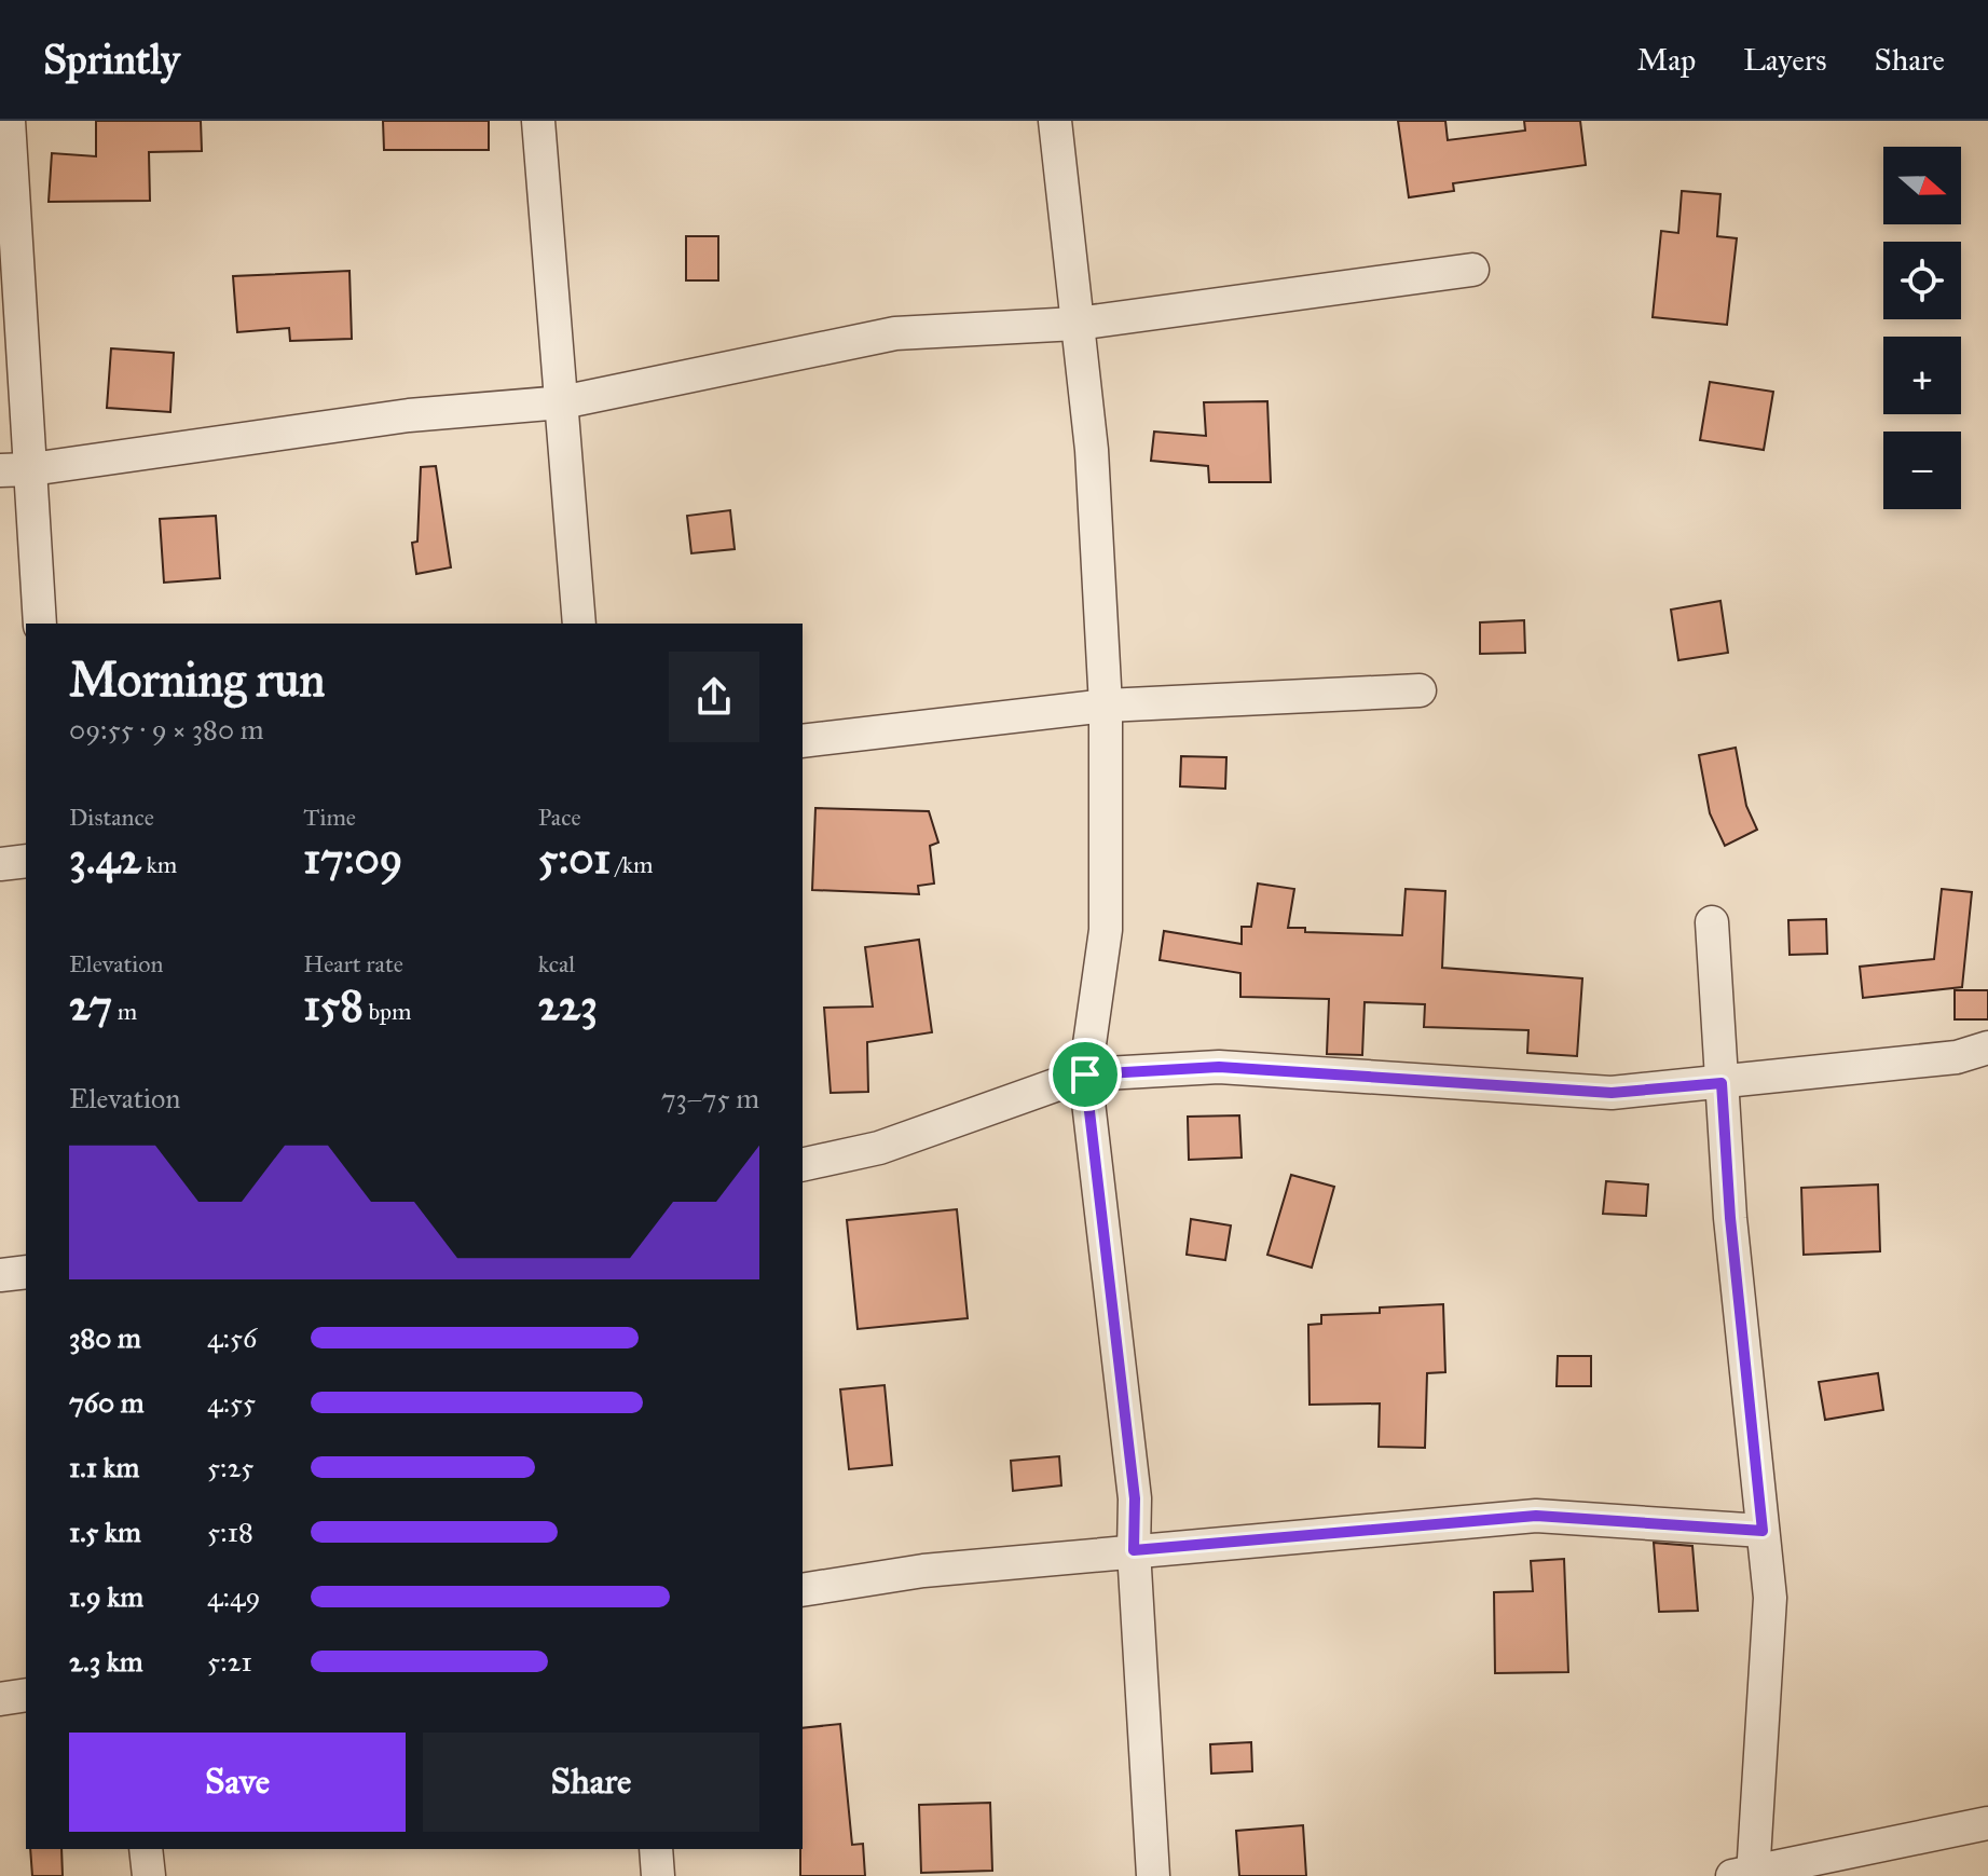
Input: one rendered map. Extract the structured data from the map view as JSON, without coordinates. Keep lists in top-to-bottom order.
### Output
{
  "north": "right",
  "page": {
    "header": "Sprintly",
    "nav": ["Map", "Layers", "Share"],
    "map_buttons": ["+", "−"],
    "heading": ["Morning run", "09:55 · 9 × 380 m"],
    "stats": [
      ["Distance", "3.42 km"],
      ["Time", "17:09"],
      ["Pace", "5:01 /km"],
      ["Elevation", "27 m"],
      ["Heart rate", "158 bpm"],
      ["kcal", "223"]
    ],
    "chart": ["Elevation", "73–75 m"],
    "list": [
      {
        "name": "380 m",
        "note": "4:56"
      },
      {
        "name": "760 m",
        "note": "4:55"
      },
      {
        "name": "1.1 km",
        "note": "5:25"
      },
      {
        "name": "1.5 km",
        "note": "5:18"
      },
      {
        "name": "1.9 km",
        "note": "4:49"
      },
      {
        "name": "2.3 km",
        "note": "5:21"
      }
    ],
    "buttons": ["Save", "Share"]
  }
}
